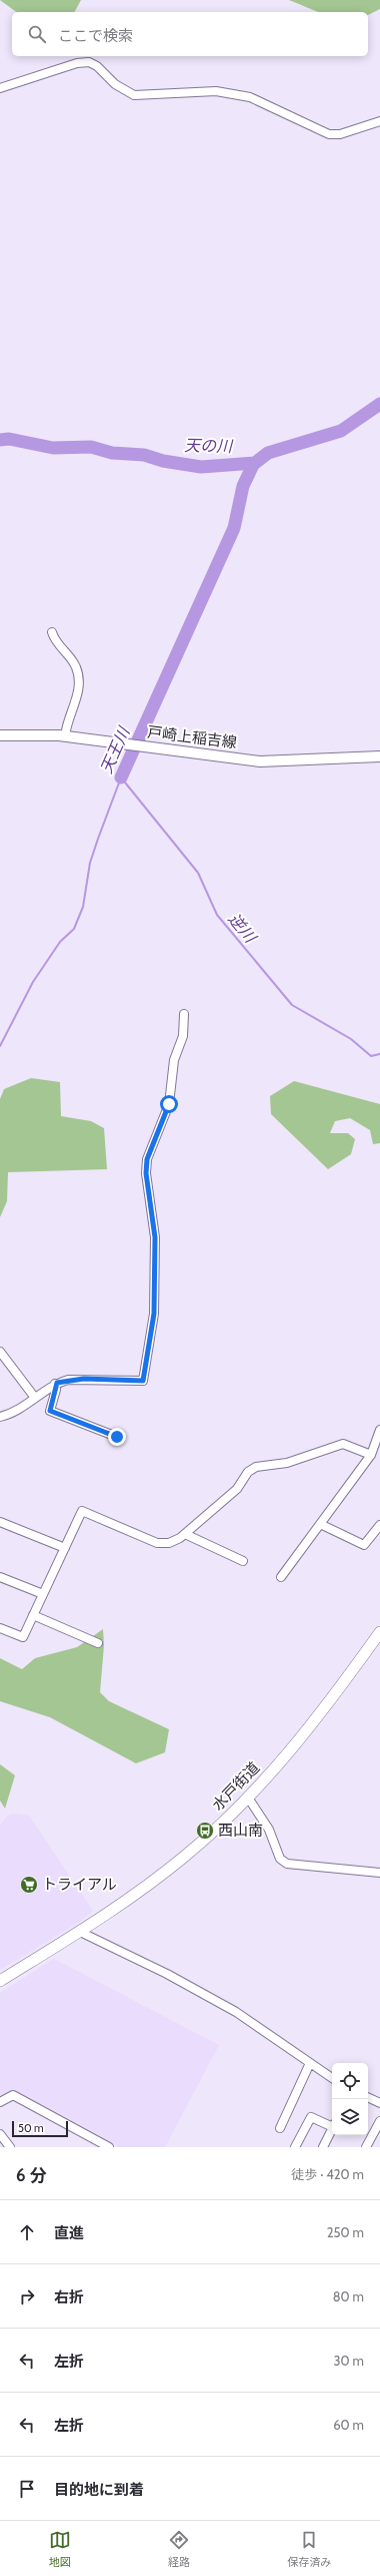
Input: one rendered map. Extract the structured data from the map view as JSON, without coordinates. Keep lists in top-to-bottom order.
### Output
{
  "streets": {
    "highway": ["水戸街道"],
    "main road": ["戸崎上稲吉線"]
  },
  "water": ["天の川", "天王川", "逆川"],
  "places": {
    "bus stop": ["西山南"],
    "supermarket": ["トライアル"]
  },
  "scale_bar": "50 m",
  "page": {
    "search": "ここで検索",
    "scale": "50 m",
    "heading": ["6 分", "徒歩 · 420 m"],
    "list": [
      ["直進", "250 m"],
      ["右折", "80 m"],
      ["左折", "30 m"],
      ["左折", "60 m"],
      "目的地に到着"
    ],
    "nav": ["地図", "経路", "保存済み"]
  }
}
